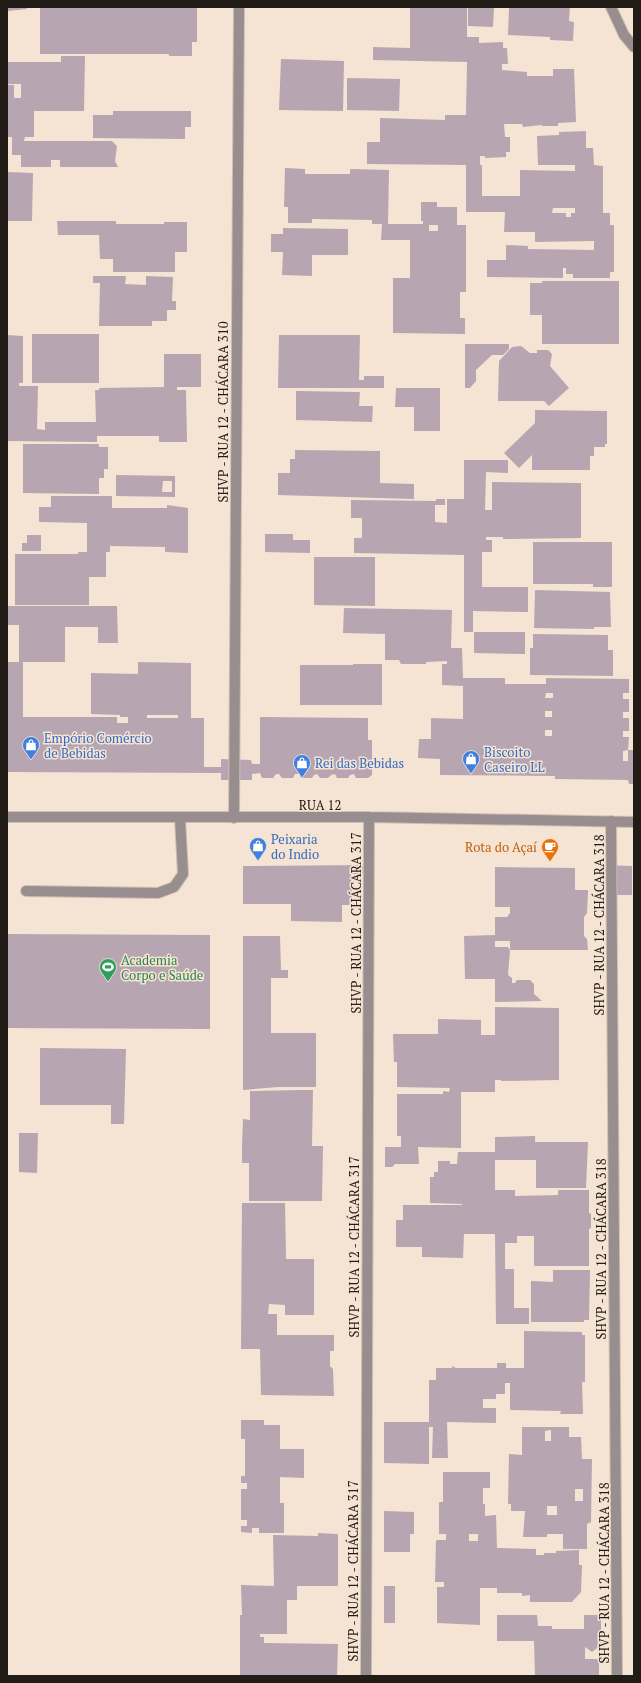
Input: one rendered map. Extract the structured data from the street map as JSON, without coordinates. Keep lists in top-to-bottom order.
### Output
{
  "streets": {
    "street": [
      "SHVP - RUA 12 - CHÁCARA 310",
      "RUA 12",
      "SHVP - RUA 12 - CHÁCARA 317",
      "SHVP - RUA 12 - CHÁCARA 318"
    ]
  },
  "crossings": [
    ["SHVP - RUA 12 - CHÁCARA 310", "RUA 12"],
    ["RUA 12", "SHVP - RUA 12 - CHÁCARA 317"],
    ["RUA 12", "SHVP - RUA 12 - CHÁCARA 318"]
  ],
  "places": {
    "shop": [
      "Empório Comércio de Bebidas",
      "Biscoito Caseiro LL",
      "Rei das Bebidas",
      "Peixaria do Indio"
    ],
    "cafe": ["Rota do Açaí"],
    "sports": ["Academia Corpo e Saúde"]
  }
}
